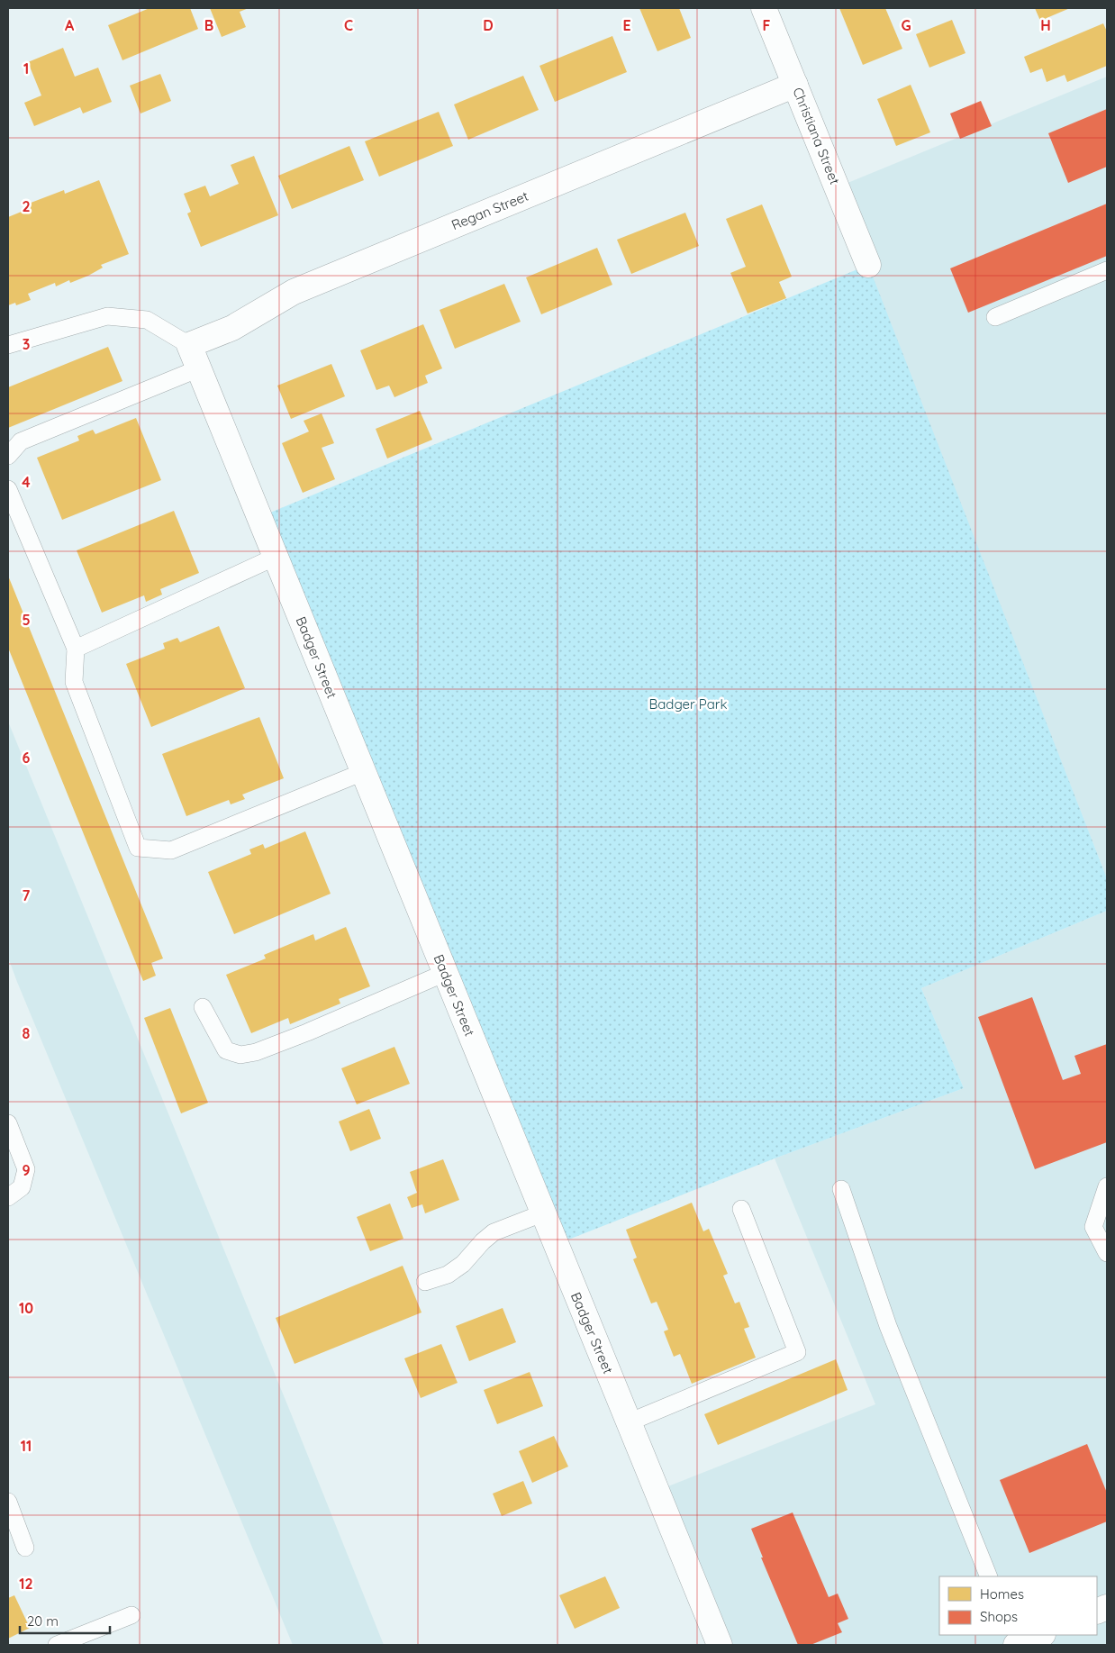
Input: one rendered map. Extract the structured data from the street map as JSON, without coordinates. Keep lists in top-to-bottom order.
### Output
{
  "streets": {
    "street": ["Christiana Street", "Regan Street", "Badger Street"]
  },
  "crossings": [
    ["Christiana Street", "Regan Street"],
    ["Regan Street", "Badger Street"]
  ],
  "parks": ["Badger Park"],
  "legend": ["Homes", "Shops"],
  "scale_bar": "20 m",
  "grid": {
    "columns": [
      "A",
      "B",
      "C",
      "D",
      "E",
      "F",
      "G",
      "H"
    ],
    "rows": [
      "1",
      "2",
      "3",
      "4",
      "5",
      "6",
      "7",
      "8",
      "9",
      "10",
      "11",
      "12"
    ]
  }
}
